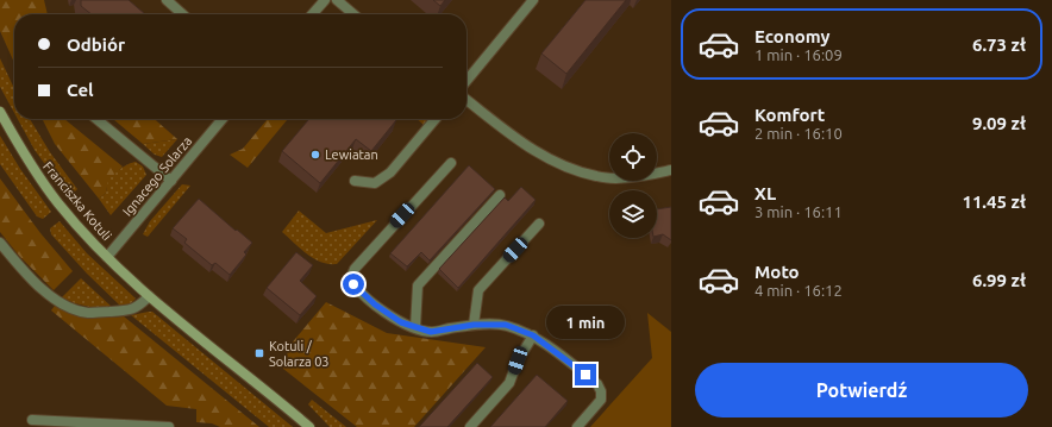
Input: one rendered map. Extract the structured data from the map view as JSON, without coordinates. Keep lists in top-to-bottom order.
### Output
{
  "streets": {
    "street": ["Ignacego Solarza", "Franciszka Kotuli"]
  },
  "crossings": [
    ["Ignacego Solarza", "Franciszka Kotuli"]
  ],
  "places": {
    "other": ["Lewiatan"],
    "transit": ["Kotuli / Solarza 03"]
  },
  "page": {
    "list": [
      {
        "name": "Economy",
        "note": "1 min · 16:09",
        "value": "6.73 zł"
      },
      {
        "name": "Komfort",
        "note": "2 min · 16:10",
        "value": "9.09 zł"
      },
      {
        "name": "XL",
        "note": "3 min · 16:11",
        "value": "11.45 zł"
      },
      {
        "name": "Moto",
        "note": "4 min · 16:12",
        "value": "6.99 zł"
      }
    ],
    "banner": ["Odbiór", "Cel"],
    "bubble": "1 min",
    "buttons": "Potwierdź"
  }
}
